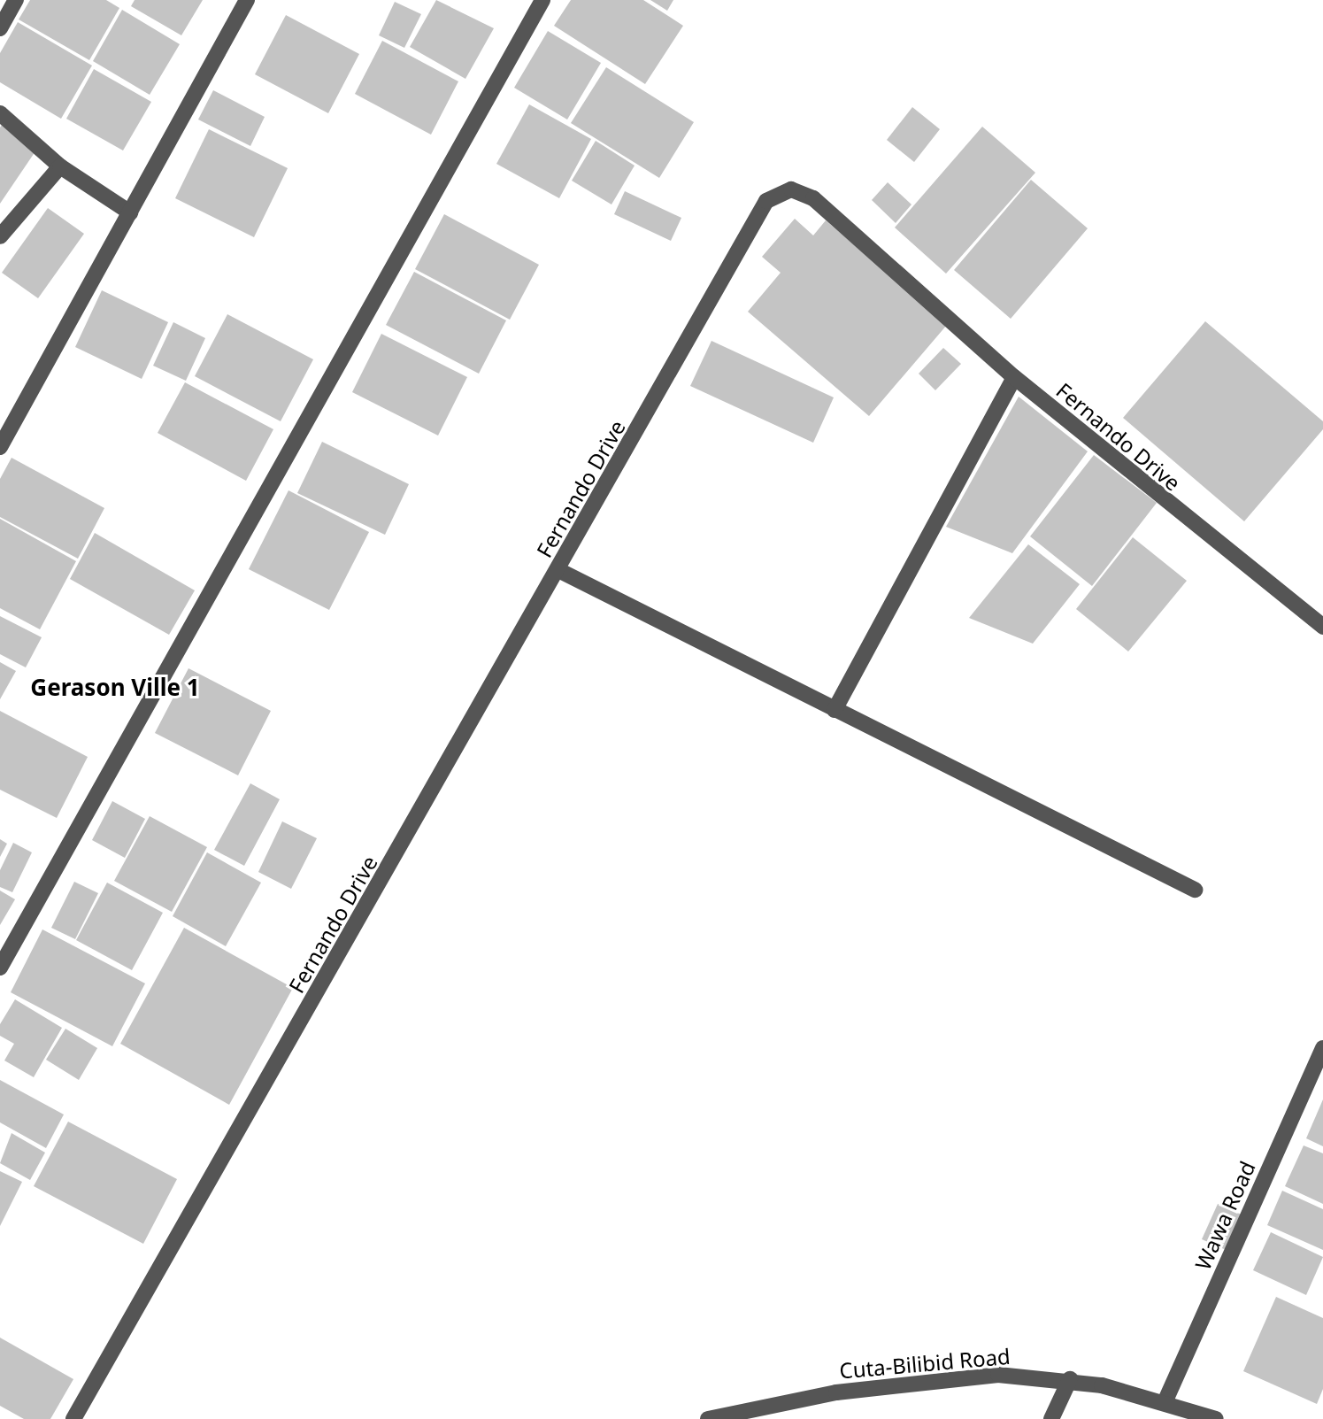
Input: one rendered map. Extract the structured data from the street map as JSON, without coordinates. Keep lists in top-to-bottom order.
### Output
{
  "streets": {
    "street": ["Fernando Drive", "Wawa Road", "Cuta-Bilibid Road"]
  },
  "crossings": [
    ["Wawa Road", "Cuta-Bilibid Road"]
  ],
  "districts": ["Gerason Ville 1"]
}
